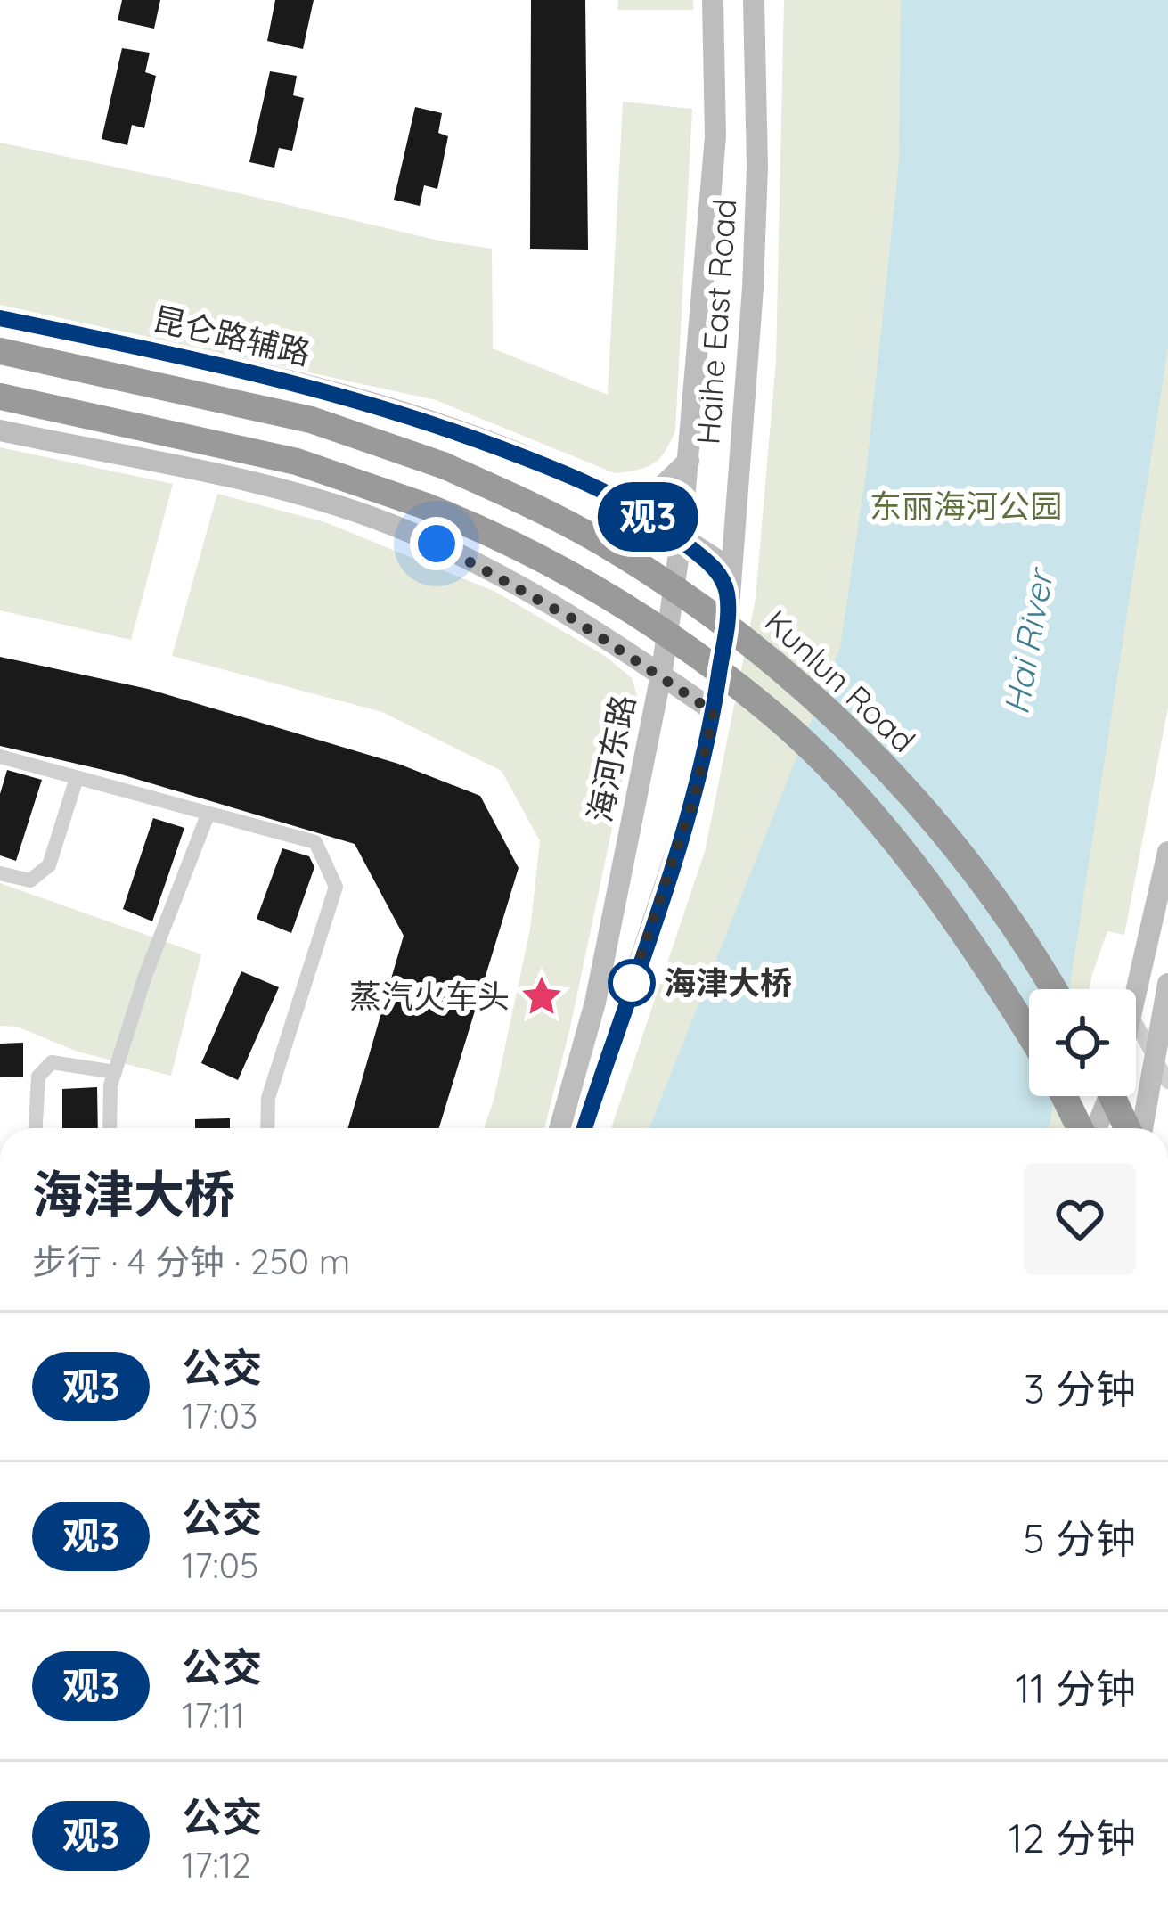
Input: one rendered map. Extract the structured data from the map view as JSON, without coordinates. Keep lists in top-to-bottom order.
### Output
{
  "streets": {
    "highway": ["Kunlun Road"],
    "main road": ["Haihe East Road", "昆仑路辅路", "海河东路"]
  },
  "crossings": [
    ["Haihe East Road", "昆仑路辅路"],
    ["昆仑路辅路", "海河东路"]
  ],
  "water": ["Hai River"],
  "parks": ["东丽海河公园"],
  "places": {
    "other": ["海津大桥"],
    "place": ["蒸汽火车头"]
  },
  "lines": ["bus line 观3"],
  "page": {
    "on_map": "观3",
    "heading": ["海津大桥", "步行 · 4 分钟 · 250 m"],
    "list": [
      {
        "mark": "观3",
        "name": "公交",
        "note": "17:03",
        "value": "3 分钟"
      },
      {
        "mark": "观3",
        "name": "公交",
        "note": "17:05",
        "value": "5 分钟"
      },
      {
        "mark": "观3",
        "name": "公交",
        "note": "17:11",
        "value": "11 分钟"
      },
      {
        "mark": "观3",
        "name": "公交",
        "note": "17:12",
        "value": "12 分钟"
      }
    ]
  }
}
